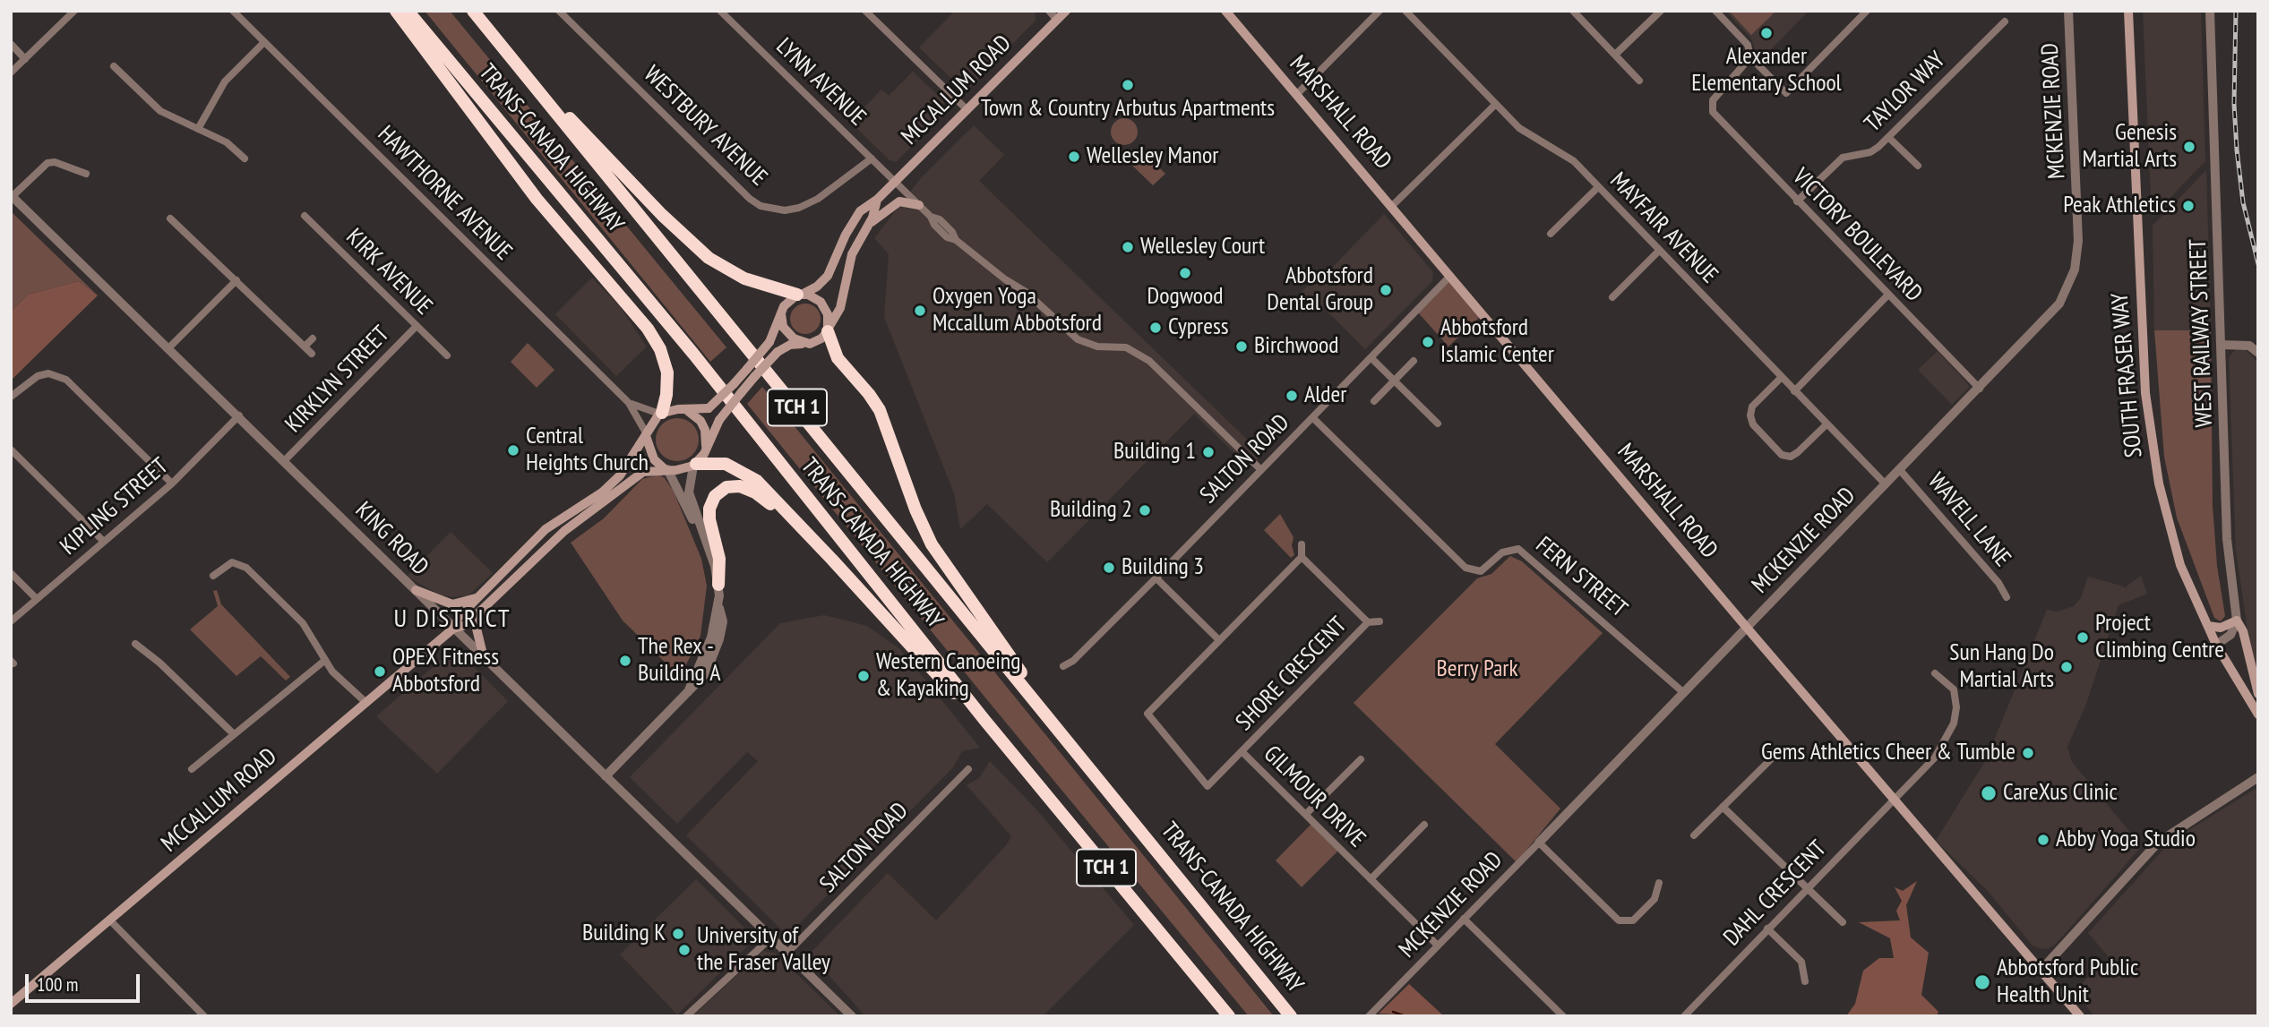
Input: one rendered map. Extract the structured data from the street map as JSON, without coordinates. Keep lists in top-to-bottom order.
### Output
{
  "streets": {
    "highway": ["TRANS-CANADA HIGHWAY", "TCH 1"],
    "main road": ["MCCALLUM ROAD", "MARSHALL ROAD", "SOUTH FRASER WAY"],
    "street": [
      "LYNN AVENUE",
      "TAYLOR WAY",
      "MCKENZIE ROAD",
      "WESTBURY AVENUE",
      "HAWTHORNE AVENUE",
      "MAYFAIR AVENUE",
      "VICTORY BOULEVARD",
      "KIRK AVENUE",
      "WEST RAILWAY STREET",
      "KIRKLYN STREET",
      "SALTON ROAD",
      "KIPLING STREET",
      "WAVELL LANE",
      "KING ROAD",
      "FERN STREET",
      "SHORE CRESCENT",
      "GILMOUR DRIVE",
      "DAHL CRESCENT"
    ]
  },
  "crossings": [
    ["LYNN AVENUE", "MCCALLUM ROAD"],
    ["LYNN AVENUE", "WESTBURY AVENUE"],
    ["LYNN AVENUE", "SALTON ROAD"],
    ["MCCALLUM ROAD", "HAWTHORNE AVENUE"],
    ["MCCALLUM ROAD", "KING ROAD"],
    ["TAYLOR WAY", "VICTORY BOULEVARD"],
    ["MCKENZIE ROAD", "MARSHALL ROAD"],
    ["MCKENZIE ROAD", "MAYFAIR AVENUE"],
    ["MCKENZIE ROAD", "VICTORY BOULEVARD"],
    ["MCKENZIE ROAD", "WAVELL LANE"],
    ["MCKENZIE ROAD", "FERN STREET"],
    ["MCKENZIE ROAD", "GILMOUR DRIVE"],
    ["MARSHALL ROAD", "SALTON ROAD"],
    ["MARSHALL ROAD", "DAHL CRESCENT"],
    ["KIRK AVENUE", "KIRKLYN STREET"],
    ["KIRKLYN STREET", "KING ROAD"],
    ["SALTON ROAD", "KING ROAD"],
    ["SALTON ROAD", "FERN STREET"],
    ["KIPLING STREET", "KING ROAD"],
    ["SHORE CRESCENT", "GILMOUR DRIVE"]
  ],
  "districts": ["U DISTRICT"],
  "parks": ["Berry Park"],
  "places": [
    "Alexander Elementary School",
    "Town & Country Arbutus Apartments",
    "Genesis Martial Arts",
    "Wellesley Manor",
    "Peak Athletics",
    "Wellesley Court",
    "Dogwood",
    "Abbotsford Dental Group",
    "Oxygen Yoga Mccallum Abbotsford",
    "Cypress",
    "Abbotsford Islamic Center",
    "Birchwood",
    "Alder",
    "Central Heights Church",
    "Building 1",
    "Building 2",
    "Building 3",
    "Project Climbing Centre",
    "The Rex - Building A",
    "Sun Hang Do Martial Arts",
    "OPEX Fitness Abbotsford",
    "Western Canoeing & Kayaking",
    "Gems Athletics Cheer & Tumble",
    "CareXus Clinic",
    "Abby Yoga Studio",
    "Building K",
    "University of the Fraser Valley",
    "Abbotsford Public Health Unit"
  ],
  "scale_bar": "100 m"
}
